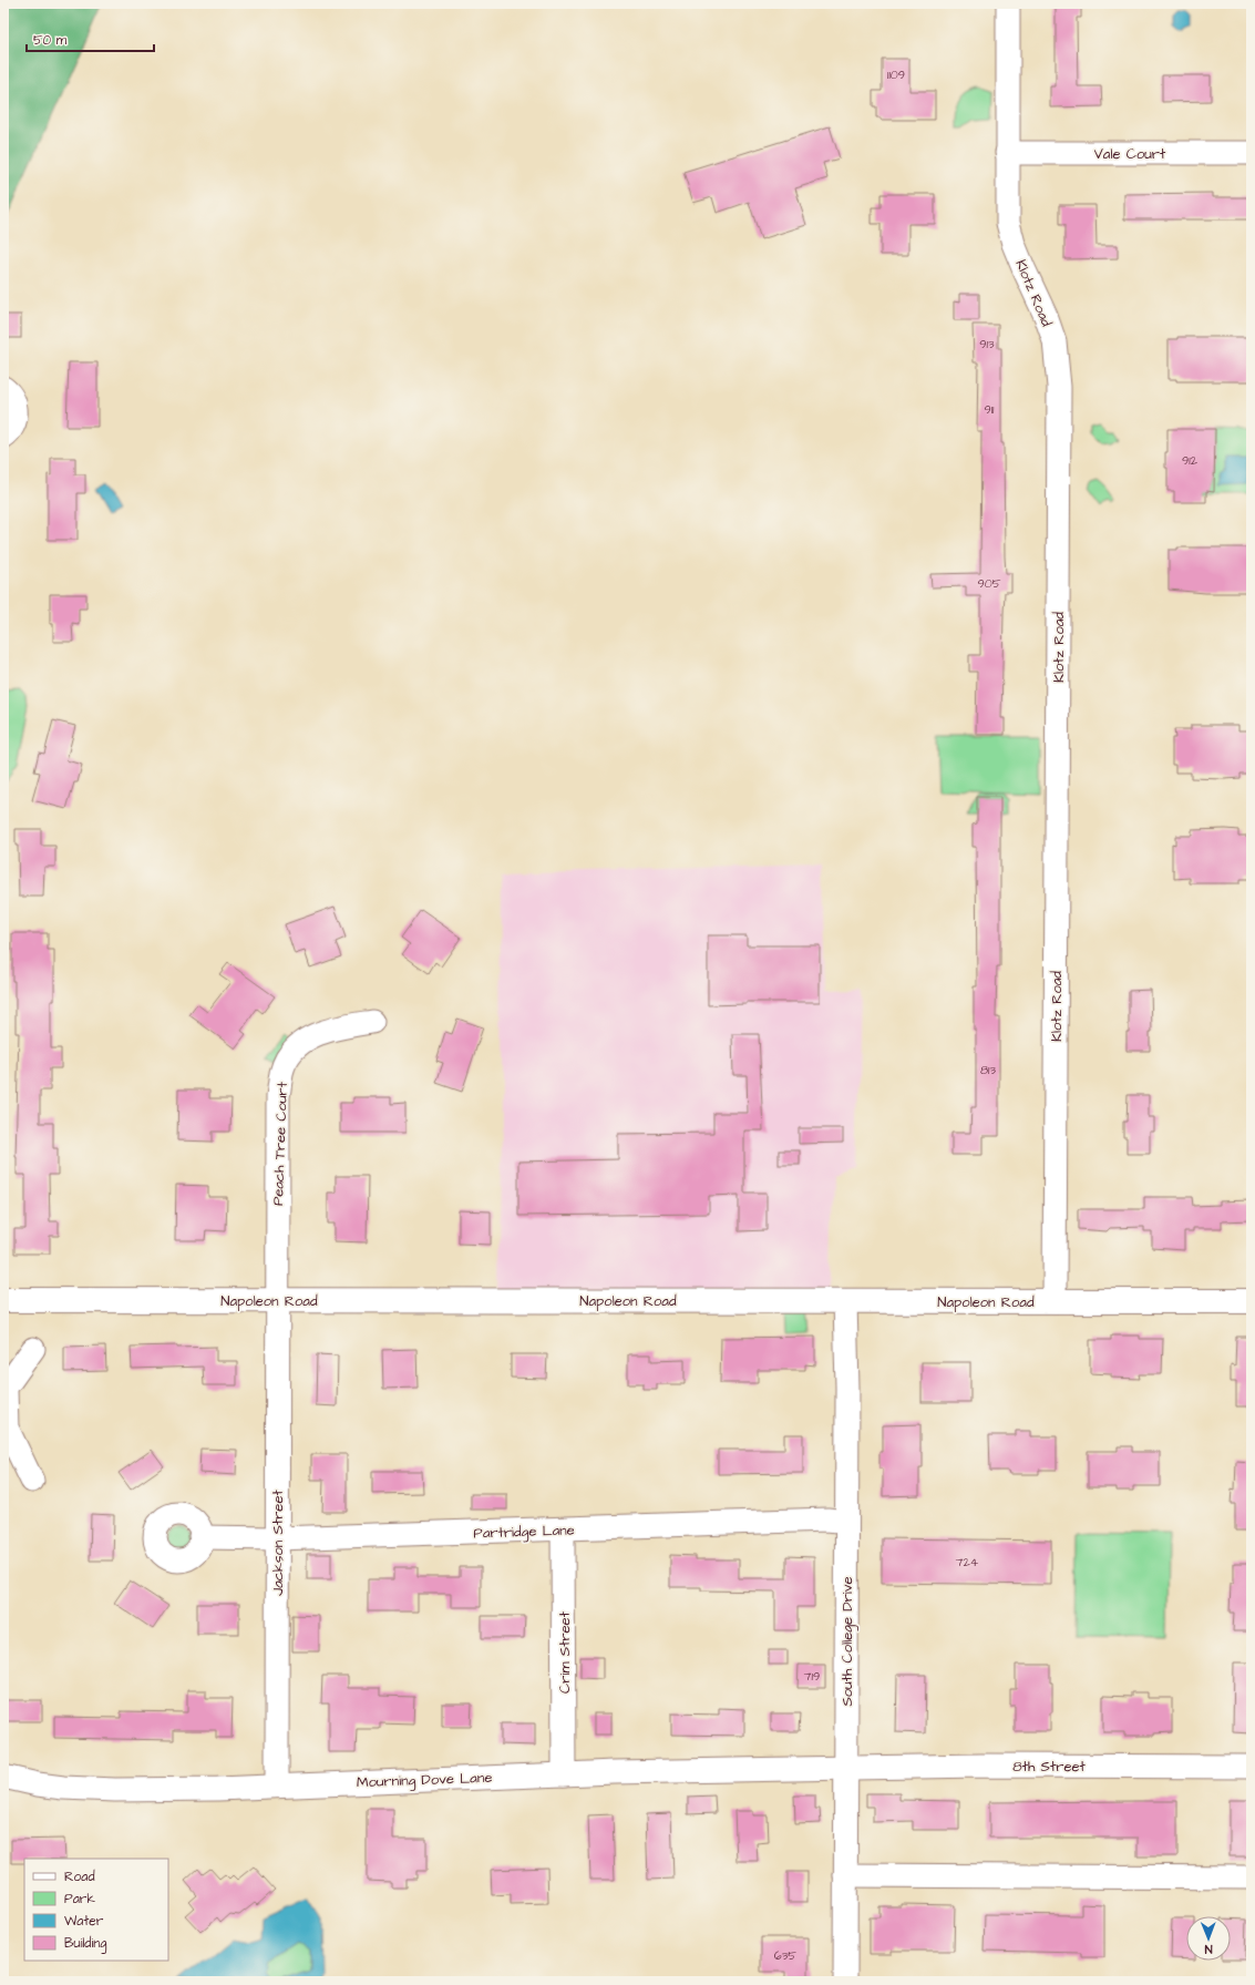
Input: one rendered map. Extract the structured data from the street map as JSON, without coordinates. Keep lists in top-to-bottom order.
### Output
{
  "streets": {
    "main road": ["Napoleon Road"],
    "street": [
      "Vale Court",
      "Klotz Road",
      "Peach Tree Court",
      "Partridge Lane",
      "Jackson Street",
      "South College Drive",
      "Crim Street",
      "8th Street",
      "Mourning Dove Lane"
    ]
  },
  "crossings": [
    ["Vale Court", "Klotz Road"],
    ["Klotz Road", "Napoleon Road"],
    ["Peach Tree Court", "Napoleon Road"],
    ["Peach Tree Court", "Jackson Street"],
    ["Napoleon Road", "Jackson Street"],
    ["Napoleon Road", "South College Drive"],
    ["Partridge Lane", "Jackson Street"],
    ["Partridge Lane", "South College Drive"],
    ["Partridge Lane", "Crim Street"],
    ["Jackson Street", "Mourning Dove Lane"],
    ["South College Drive", "8th Street"],
    ["South College Drive", "Mourning Dove Lane"],
    ["Crim Street", "Mourning Dove Lane"],
    ["8th Street", "Mourning Dove Lane"]
  ],
  "house_numbers": [
    "1109",
    "913",
    "911",
    "912",
    "905",
    "813",
    "724",
    "719",
    "635"
  ],
  "legend": [
    "Road",
    "Park",
    "Water",
    "Building"
  ],
  "scale_bar": "50 m",
  "north": "bottom"
}
